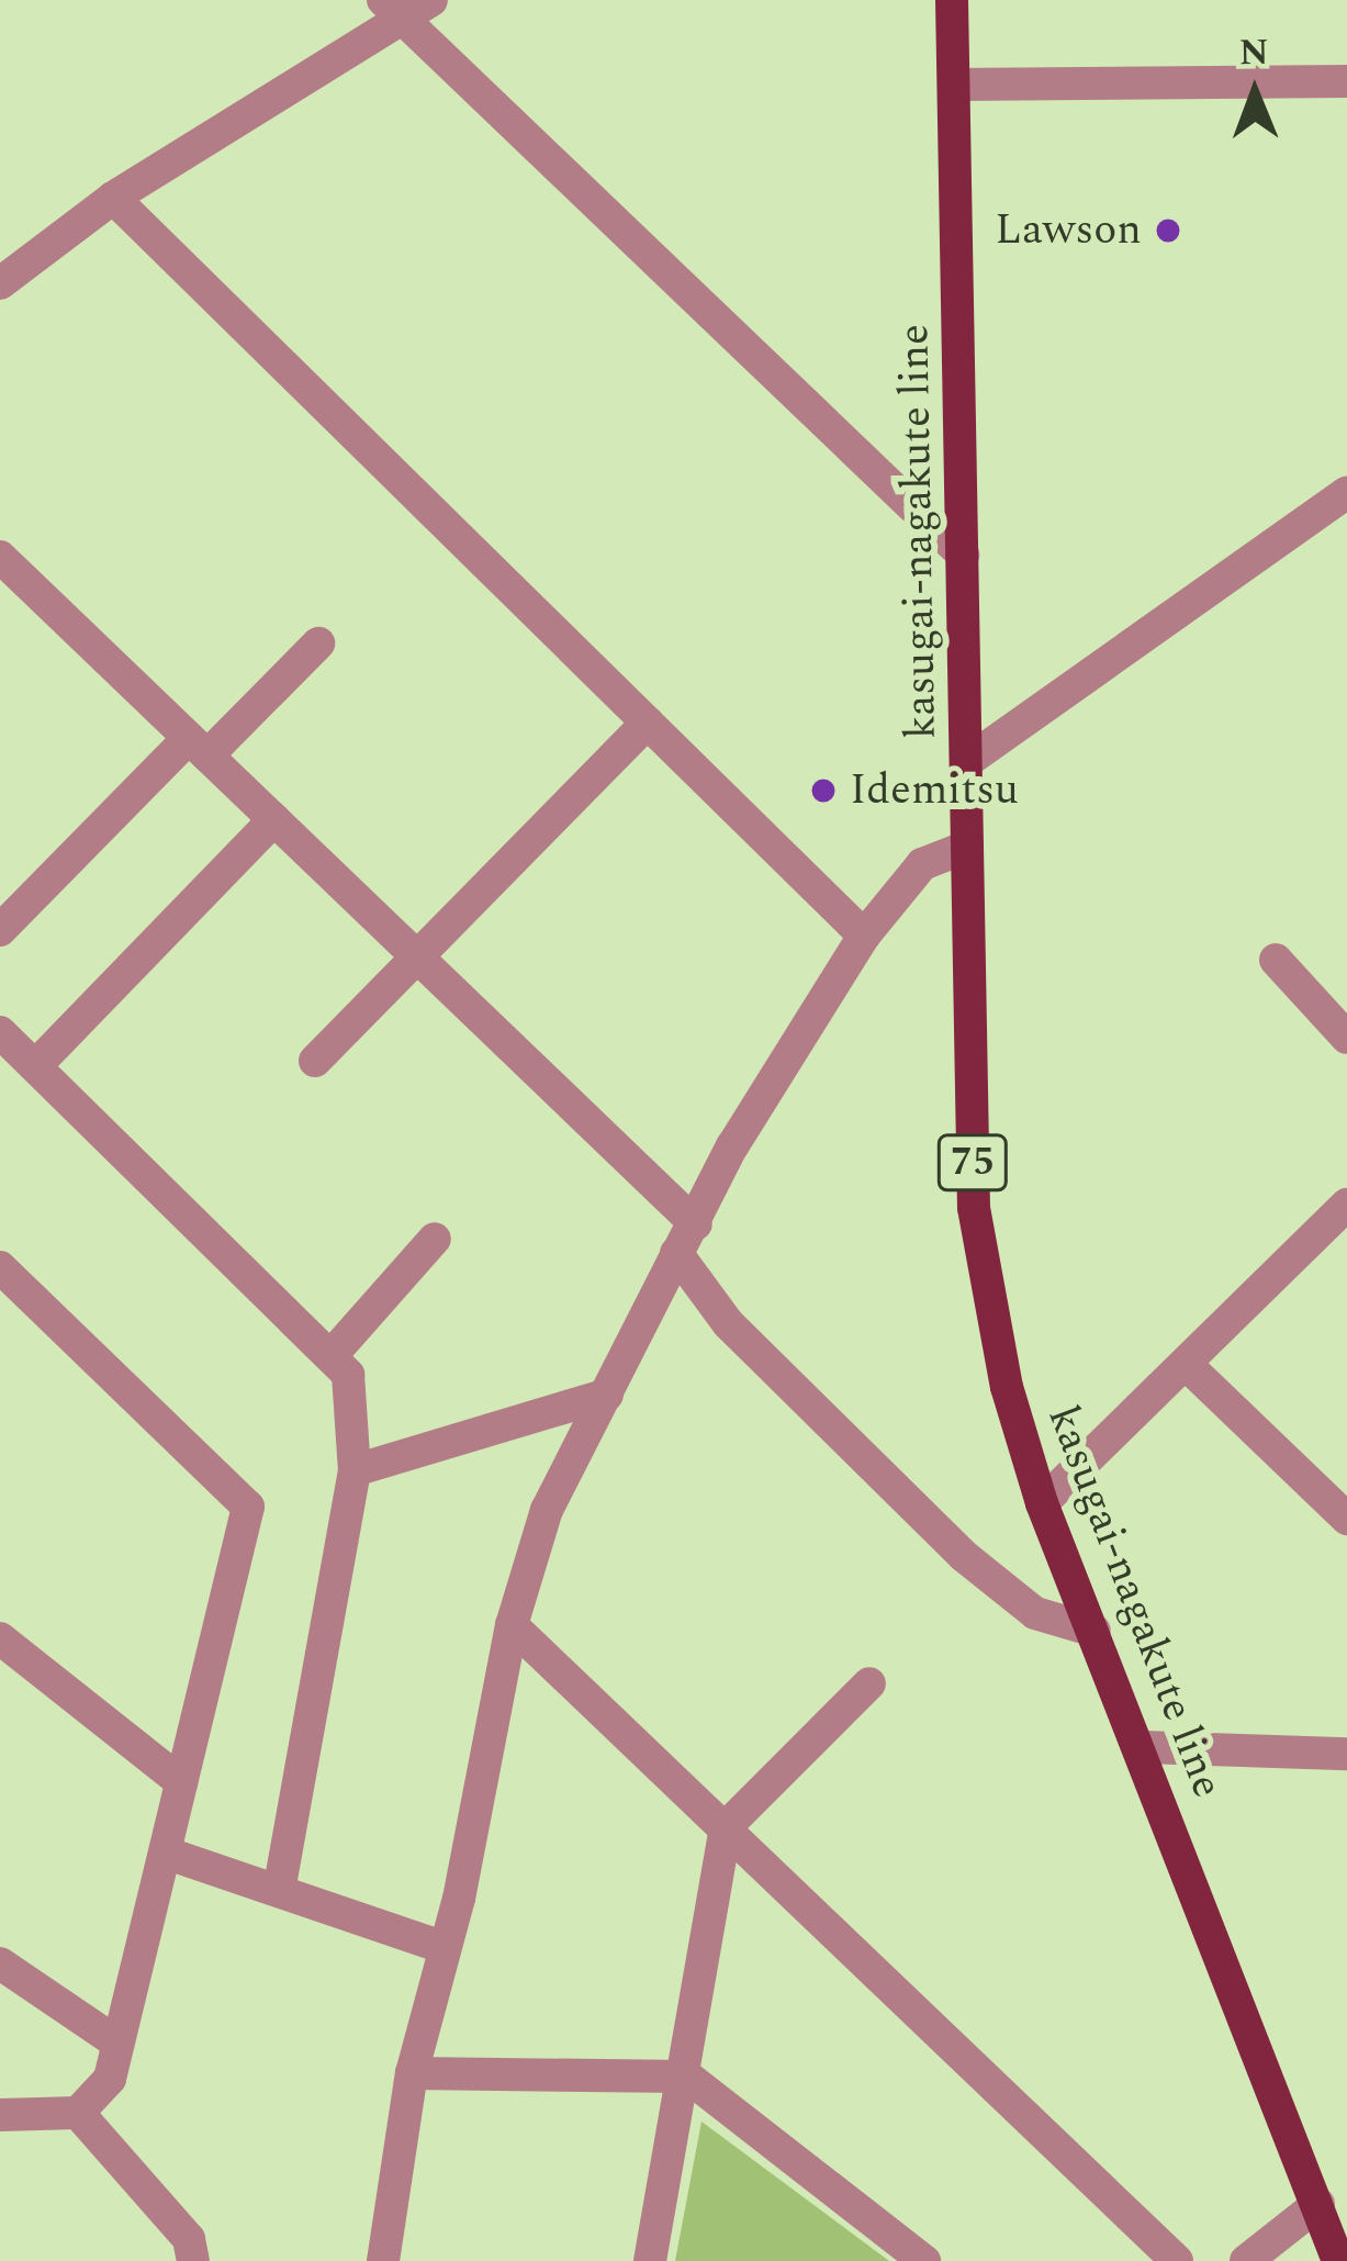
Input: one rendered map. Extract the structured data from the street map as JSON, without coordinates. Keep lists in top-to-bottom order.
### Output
{
  "streets": {
    "main road": ["kasugai-nagakute line", "75"]
  },
  "places": ["Lawson", "Idemitsu"],
  "north": "top"
}
